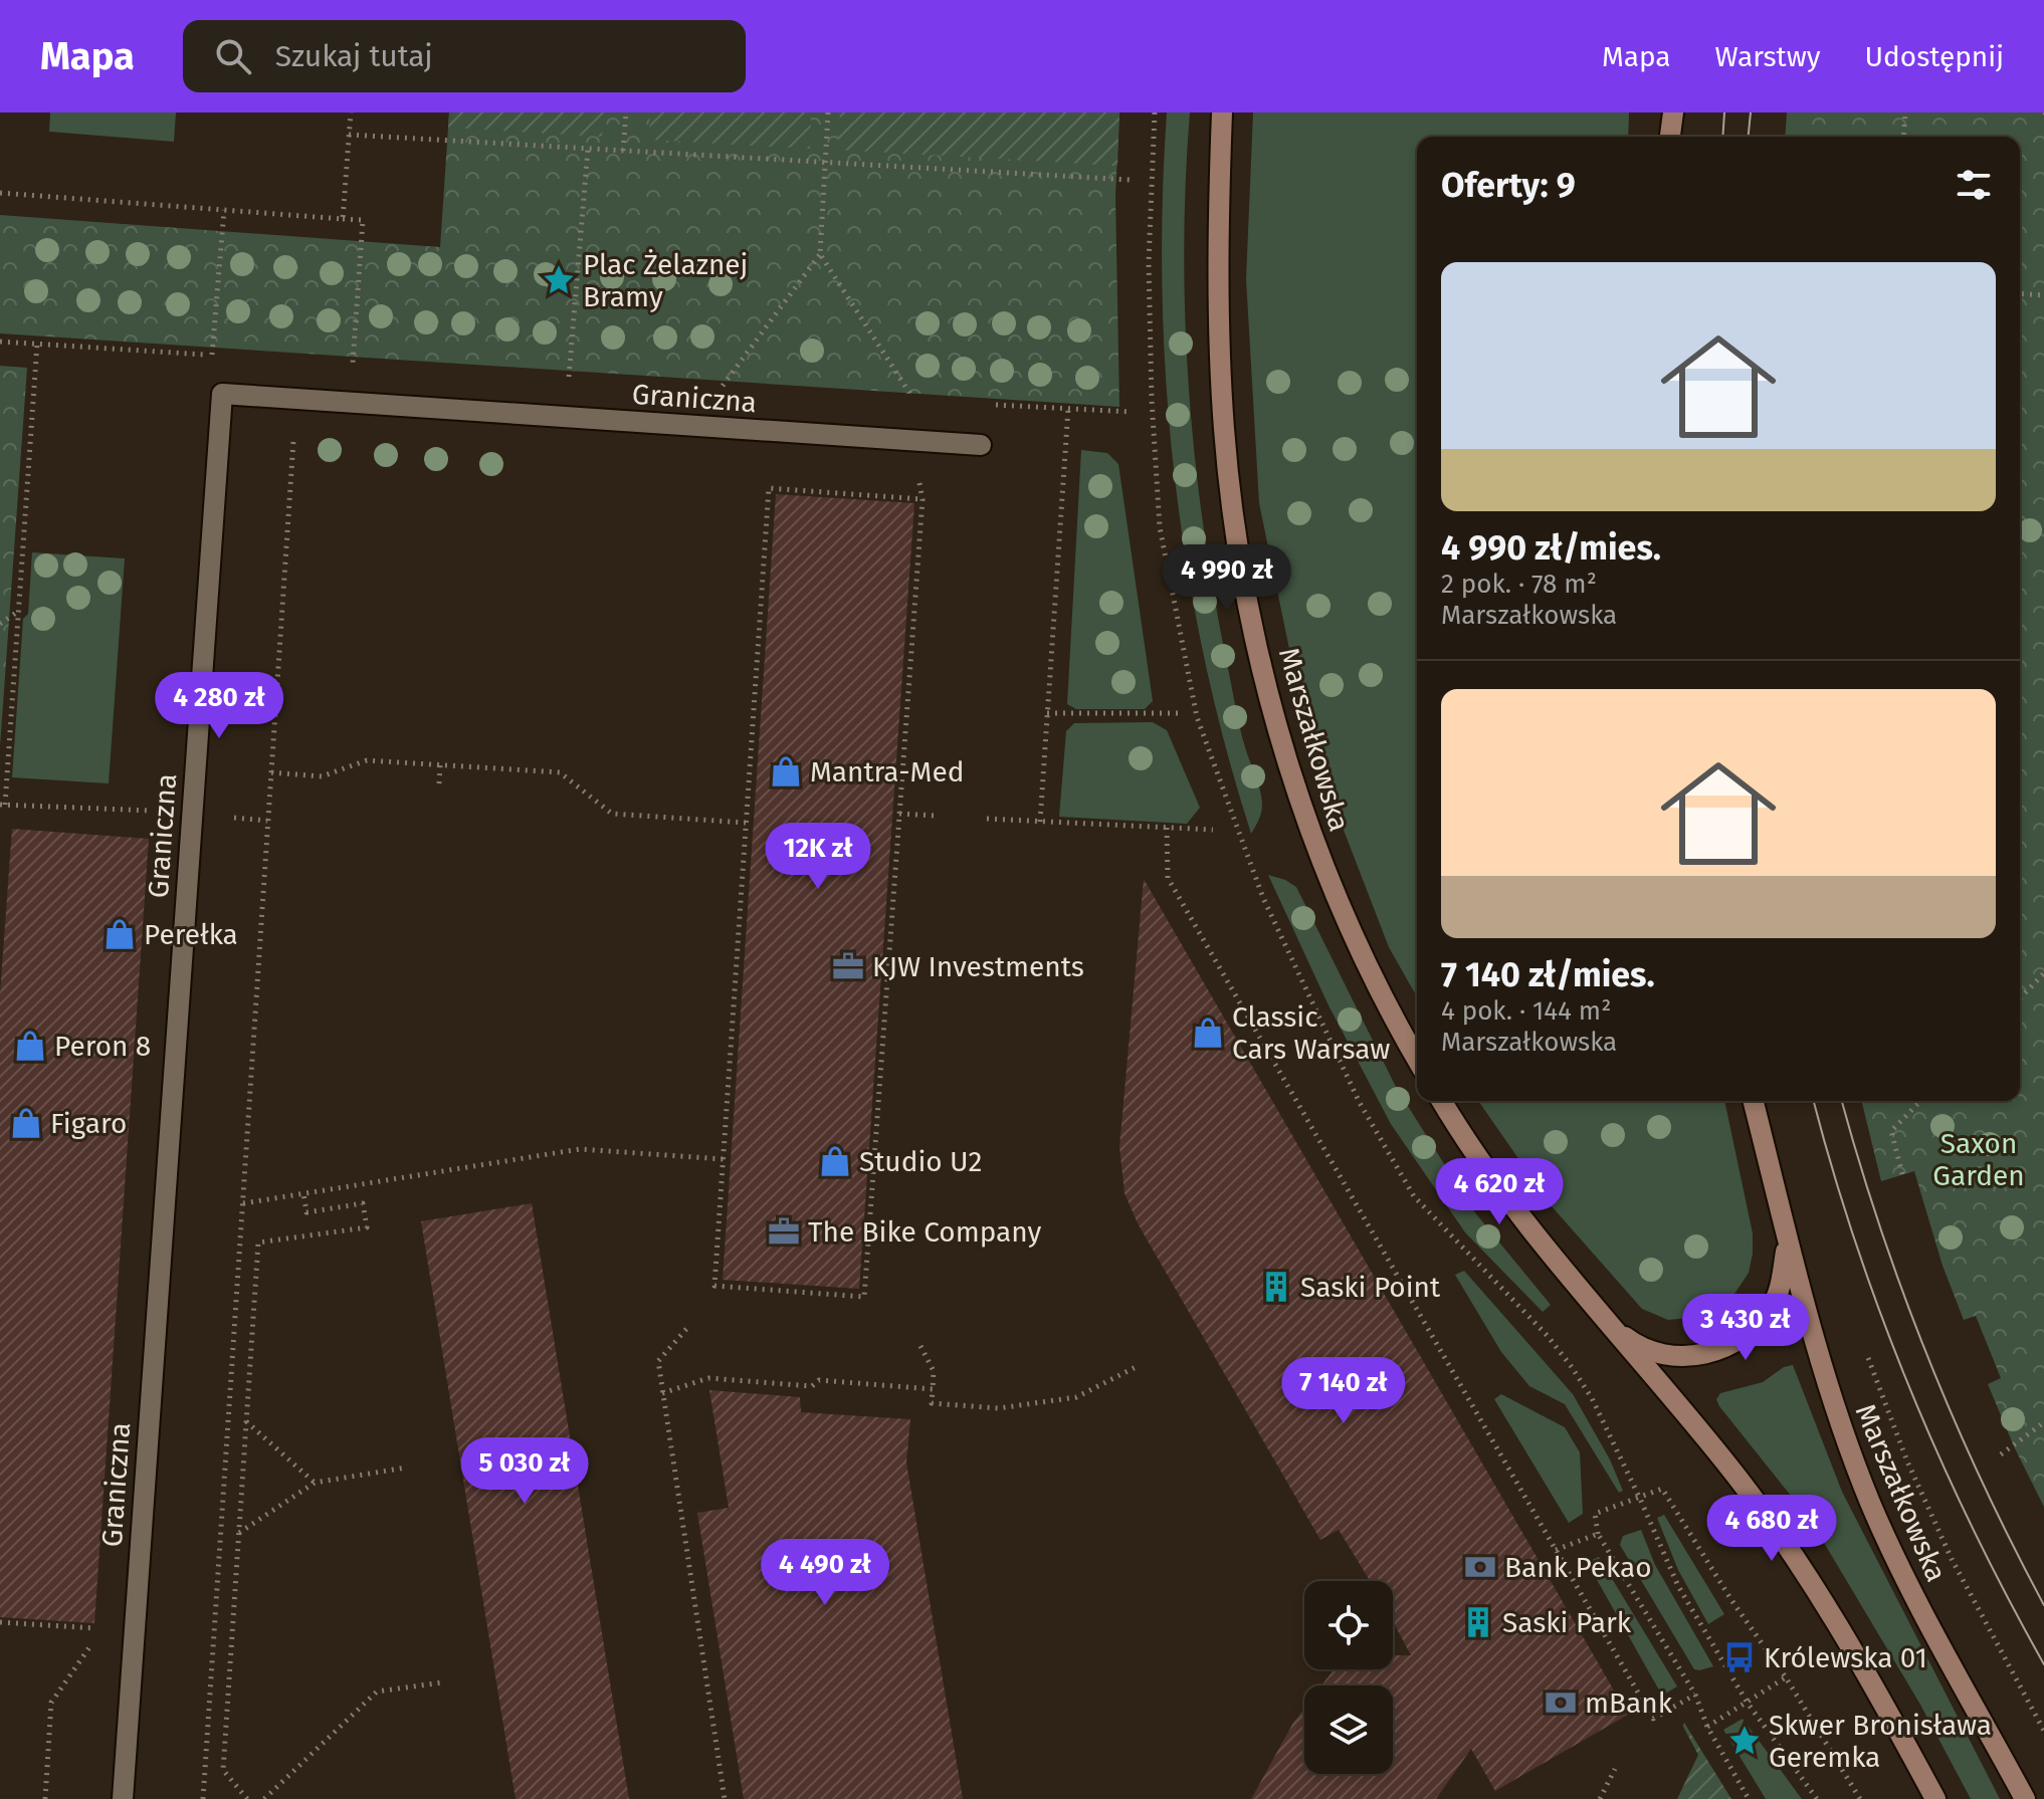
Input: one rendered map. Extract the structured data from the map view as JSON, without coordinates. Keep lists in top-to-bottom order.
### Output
{
  "streets": {
    "main road": ["Marszałkowska"],
    "street": ["Graniczna"]
  },
  "parks": ["Saxon Garden"],
  "places": {
    "place": ["Plac Żelaznej Bramy", "Skwer Bronisława Geremka"],
    "shop": [
      "Mantra-Med",
      "Perełka",
      "Classic Cars Warsaw",
      "Peron 8",
      "Figaro",
      "Studio U2"
    ],
    "office": ["KJW Investments", "The Bike Company"],
    "building": ["Saski Point", "Saski Park"],
    "bank": ["Bank Pekao", "mBank"],
    "bus stop": ["Królewska 01"]
  },
  "page": {
    "header": "Mapa",
    "search": "Szukaj tutaj",
    "nav": ["Mapa", "Warstwy", "Udostępnij"],
    "heading": "Oferty: 9",
    "list": [
      {
        "name": "4 990 zł/mies.",
        "note": "2 pok. · 78 m² · Marszałkowska"
      },
      {
        "name": "7 140 zł/mies.",
        "note": "4 pok. · 144 m² · Marszałkowska"
      }
    ],
    "price": [
      "4 990 zł",
      "4 280 zł",
      "12K zł",
      "4 620 zł",
      "3 430 zł",
      "7 140 zł",
      "5 030 zł",
      "4 680 zł",
      "4 490 zł"
    ]
  }
}
